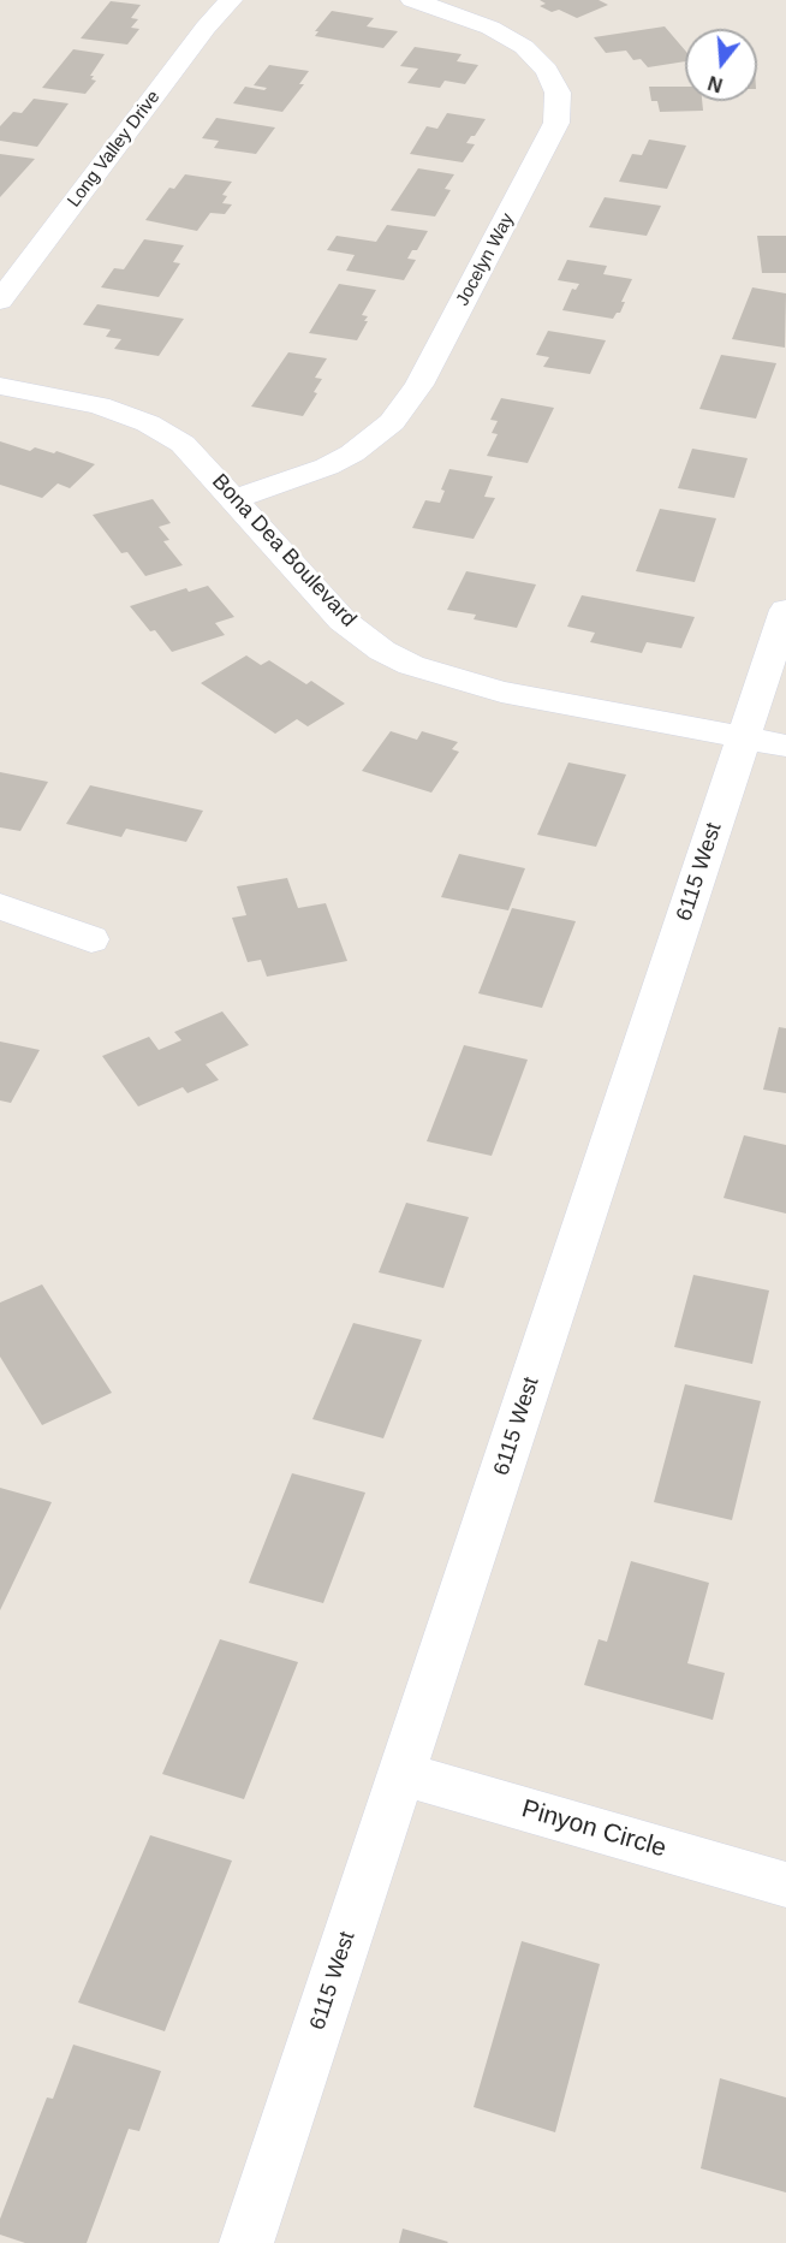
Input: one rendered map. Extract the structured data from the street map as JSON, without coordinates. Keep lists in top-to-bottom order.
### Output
{
  "streets": {
    "street": [
      "Long Valley Drive",
      "Jocelyn Way",
      "Bona Dea Boulevard",
      "6115 West",
      "Pinyon Circle"
    ]
  },
  "crossings": [
    ["Jocelyn Way", "Bona Dea Boulevard"],
    ["Bona Dea Boulevard", "6115 West"],
    ["6115 West", "Pinyon Circle"]
  ],
  "north": "bottom"
}
